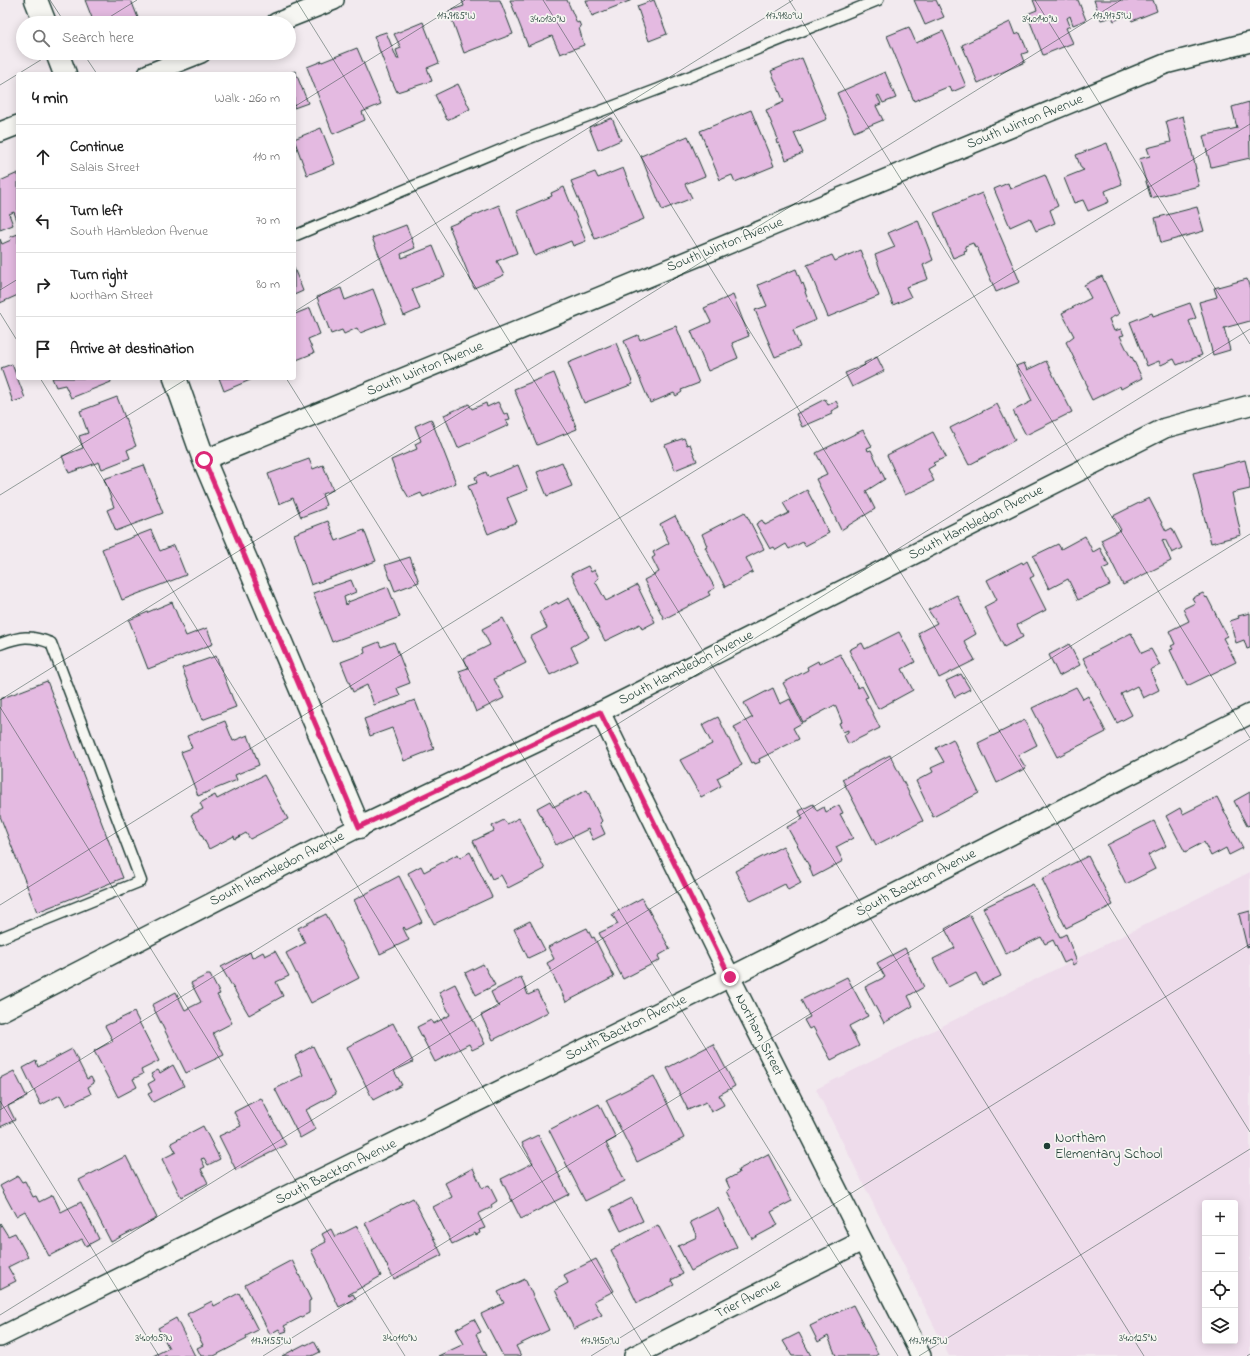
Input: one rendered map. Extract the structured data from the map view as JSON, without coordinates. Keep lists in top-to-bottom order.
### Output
{
  "streets": {
    "street": [
      "South Winton Avenue",
      "South Hambledon Avenue",
      "South Backton Avenue",
      "Northam Street",
      "Trier Avenue"
    ]
  },
  "crossings": [
    ["South Hambledon Avenue", "Northam Street"],
    ["South Backton Avenue", "Northam Street"],
    ["Northam Street", "Trier Avenue"]
  ],
  "places": ["Northam Elementary School"],
  "page": {
    "search": "Search here",
    "heading": ["4 min", "Walk · 260 m"],
    "list": [
      ["Continue", "Salais Street", "110 m"],
      ["Turn left", "South Hambledon Avenue", "70 m"],
      ["Turn right", "Northam Street", "80 m"],
      "Arrive at destination"
    ],
    "map_buttons": ["+", "−"]
  },
  "coordinates": [
    "117.9185°W",
    "117.9180°W",
    "117.9175°W",
    "34.0130°N",
    "34.0140°N",
    "34.0105°N",
    "34.0110°N",
    "34.0125°N",
    "117.9155°W",
    "117.9150°W",
    "117.9145°W"
  ]
}
